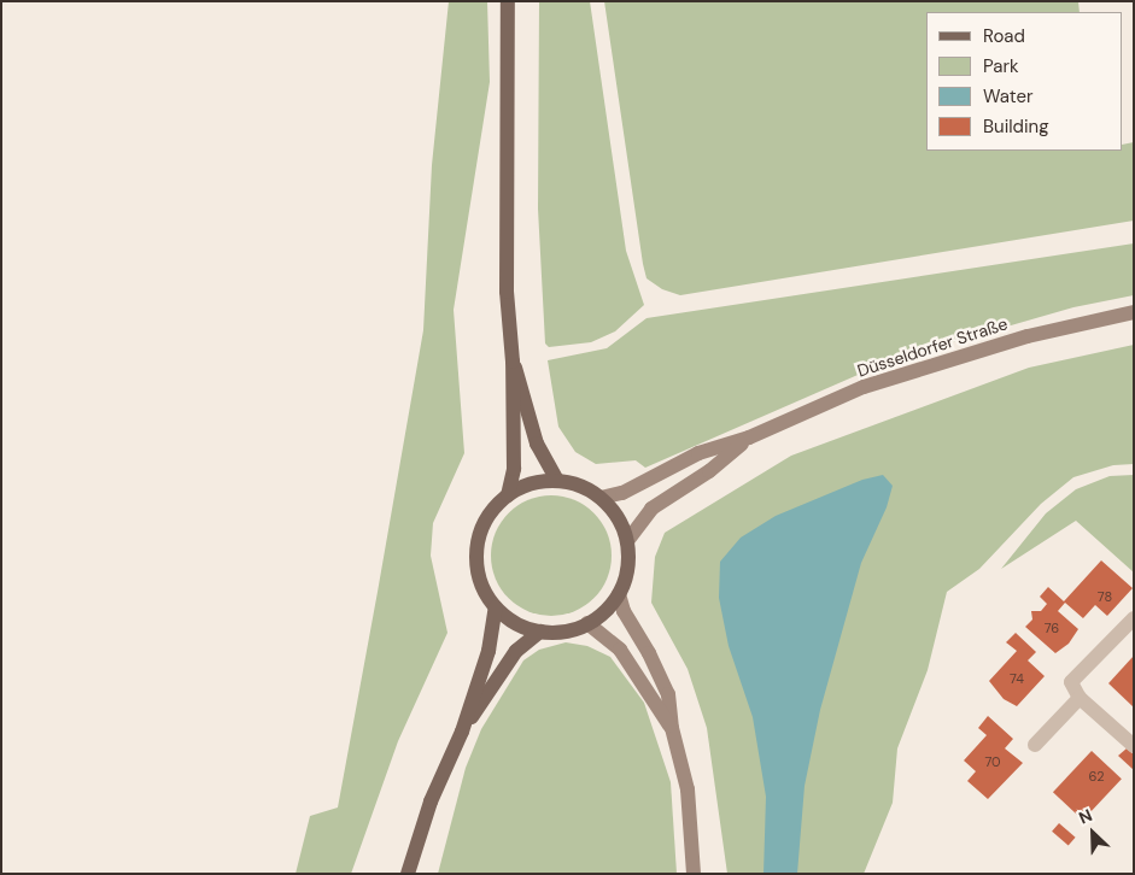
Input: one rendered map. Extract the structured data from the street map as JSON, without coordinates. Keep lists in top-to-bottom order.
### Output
{
  "streets": {
    "main road": ["Düsseldorfer Straße"]
  },
  "house_numbers": [
    "78",
    "76",
    "74",
    "70",
    "62"
  ],
  "legend": [
    "Road",
    "Park",
    "Water",
    "Building"
  ],
  "north": "top left"
}
